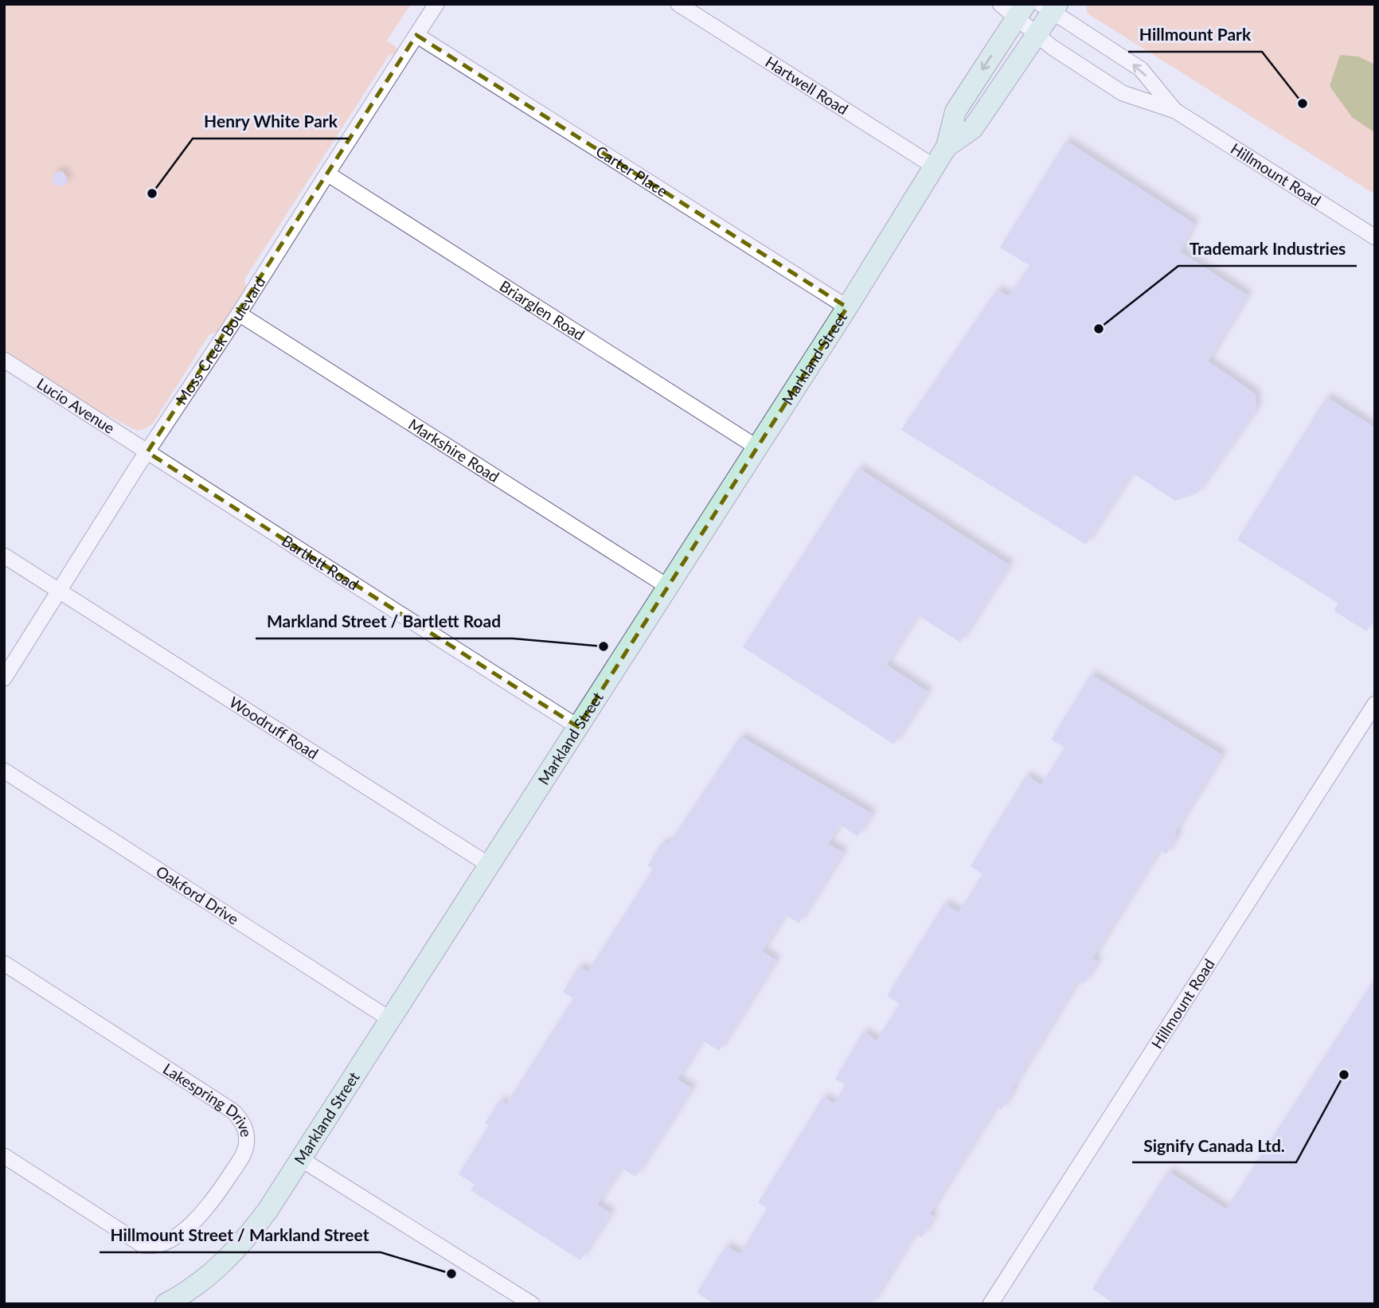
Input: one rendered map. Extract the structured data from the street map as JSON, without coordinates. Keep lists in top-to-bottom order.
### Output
{
  "streets": {
    "street": [
      "Hartwell Road",
      "Carter Place",
      "Hillmount Road",
      "Briarglen Road",
      "Moss Creek Boulevard",
      "Markland Street",
      "Lucio Avenue",
      "Markshire Road",
      "Bartlett Road",
      "Woodruff Road",
      "Oakford Drive",
      "Lakespring Drive"
    ]
  },
  "crossings": [
    ["Hartwell Road", "Markland Street"],
    ["Carter Place", "Moss Creek Boulevard"],
    ["Carter Place", "Markland Street"],
    ["Hillmount Road", "Markland Street"],
    ["Briarglen Road", "Moss Creek Boulevard"],
    ["Briarglen Road", "Markland Street"],
    ["Moss Creek Boulevard", "Lucio Avenue"],
    ["Moss Creek Boulevard", "Markshire Road"],
    ["Moss Creek Boulevard", "Bartlett Road"],
    ["Moss Creek Boulevard", "Woodruff Road"],
    ["Markland Street", "Markshire Road"],
    ["Markland Street", "Bartlett Road"],
    ["Markland Street", "Woodruff Road"],
    ["Markland Street", "Oakford Drive"],
    ["Lucio Avenue", "Bartlett Road"]
  ],
  "places": [
    "Hillmount Park",
    "Henry White Park",
    "Trademark Industries",
    "Markland Street / Bartlett Road",
    "Signify Canada Ltd.",
    "Hillmount Street / Markland Street"
  ]
}
